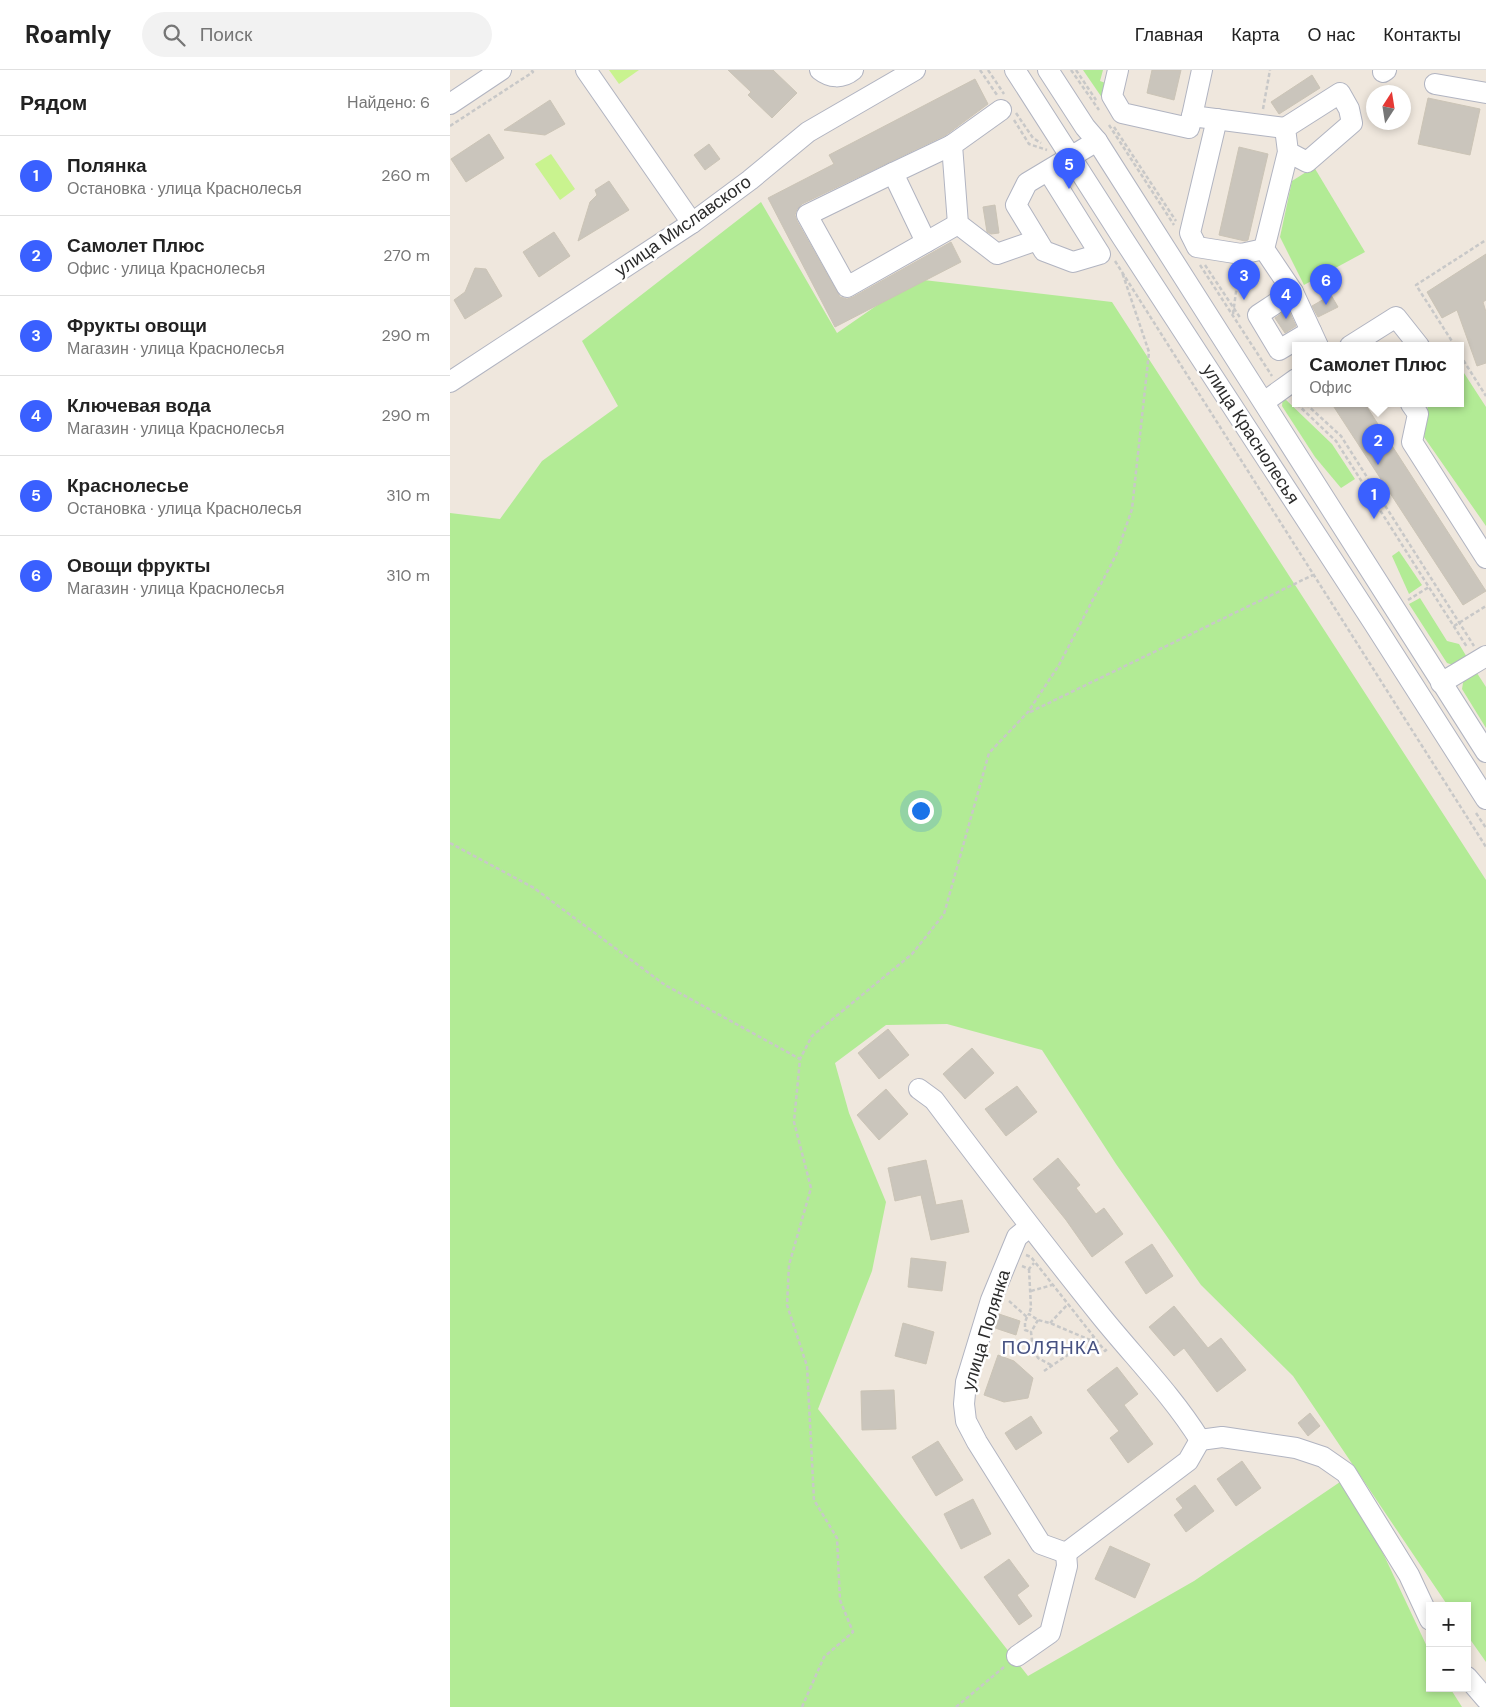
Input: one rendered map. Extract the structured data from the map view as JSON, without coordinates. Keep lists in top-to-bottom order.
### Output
{
  "streets": {
    "street": ["улица Миславского", "улица Краснолесья", "улица Полянка"]
  },
  "districts": ["ПОЛЯНКА"],
  "north": "top",
  "page": {
    "header": "Roamly",
    "search": "Поиск",
    "nav": [
      "Главная",
      "Карта",
      "О нас",
      "Контакты"
    ],
    "heading": ["Рядом", "Найдено: 6"],
    "list": [
      {
        "mark": "1",
        "name": "Полянка",
        "note": "Остановка · улица Краснолесья",
        "value": "260 m"
      },
      {
        "mark": "2",
        "name": "Самолет Плюс",
        "note": "Офис · улица Краснолесья",
        "value": "270 m"
      },
      {
        "mark": "3",
        "name": "Фрукты овощи",
        "note": "Магазин · улица Краснолесья",
        "value": "290 m"
      },
      {
        "mark": "4",
        "name": "Ключевая вода",
        "note": "Магазин · улица Краснолесья",
        "value": "290 m"
      },
      {
        "mark": "5",
        "name": "Краснолесье",
        "note": "Остановка · улица Краснолесья",
        "value": "310 m"
      },
      {
        "mark": "6",
        "name": "Овощи фрукты",
        "note": "Магазин · улица Краснолесья",
        "value": "310 m"
      }
    ],
    "pins": [
      "5",
      "3",
      "6",
      "4",
      "2",
      "1"
    ],
    "popup": ["Самолет Плюс", "Офис"],
    "map_buttons": ["+", "−"]
  }
}
